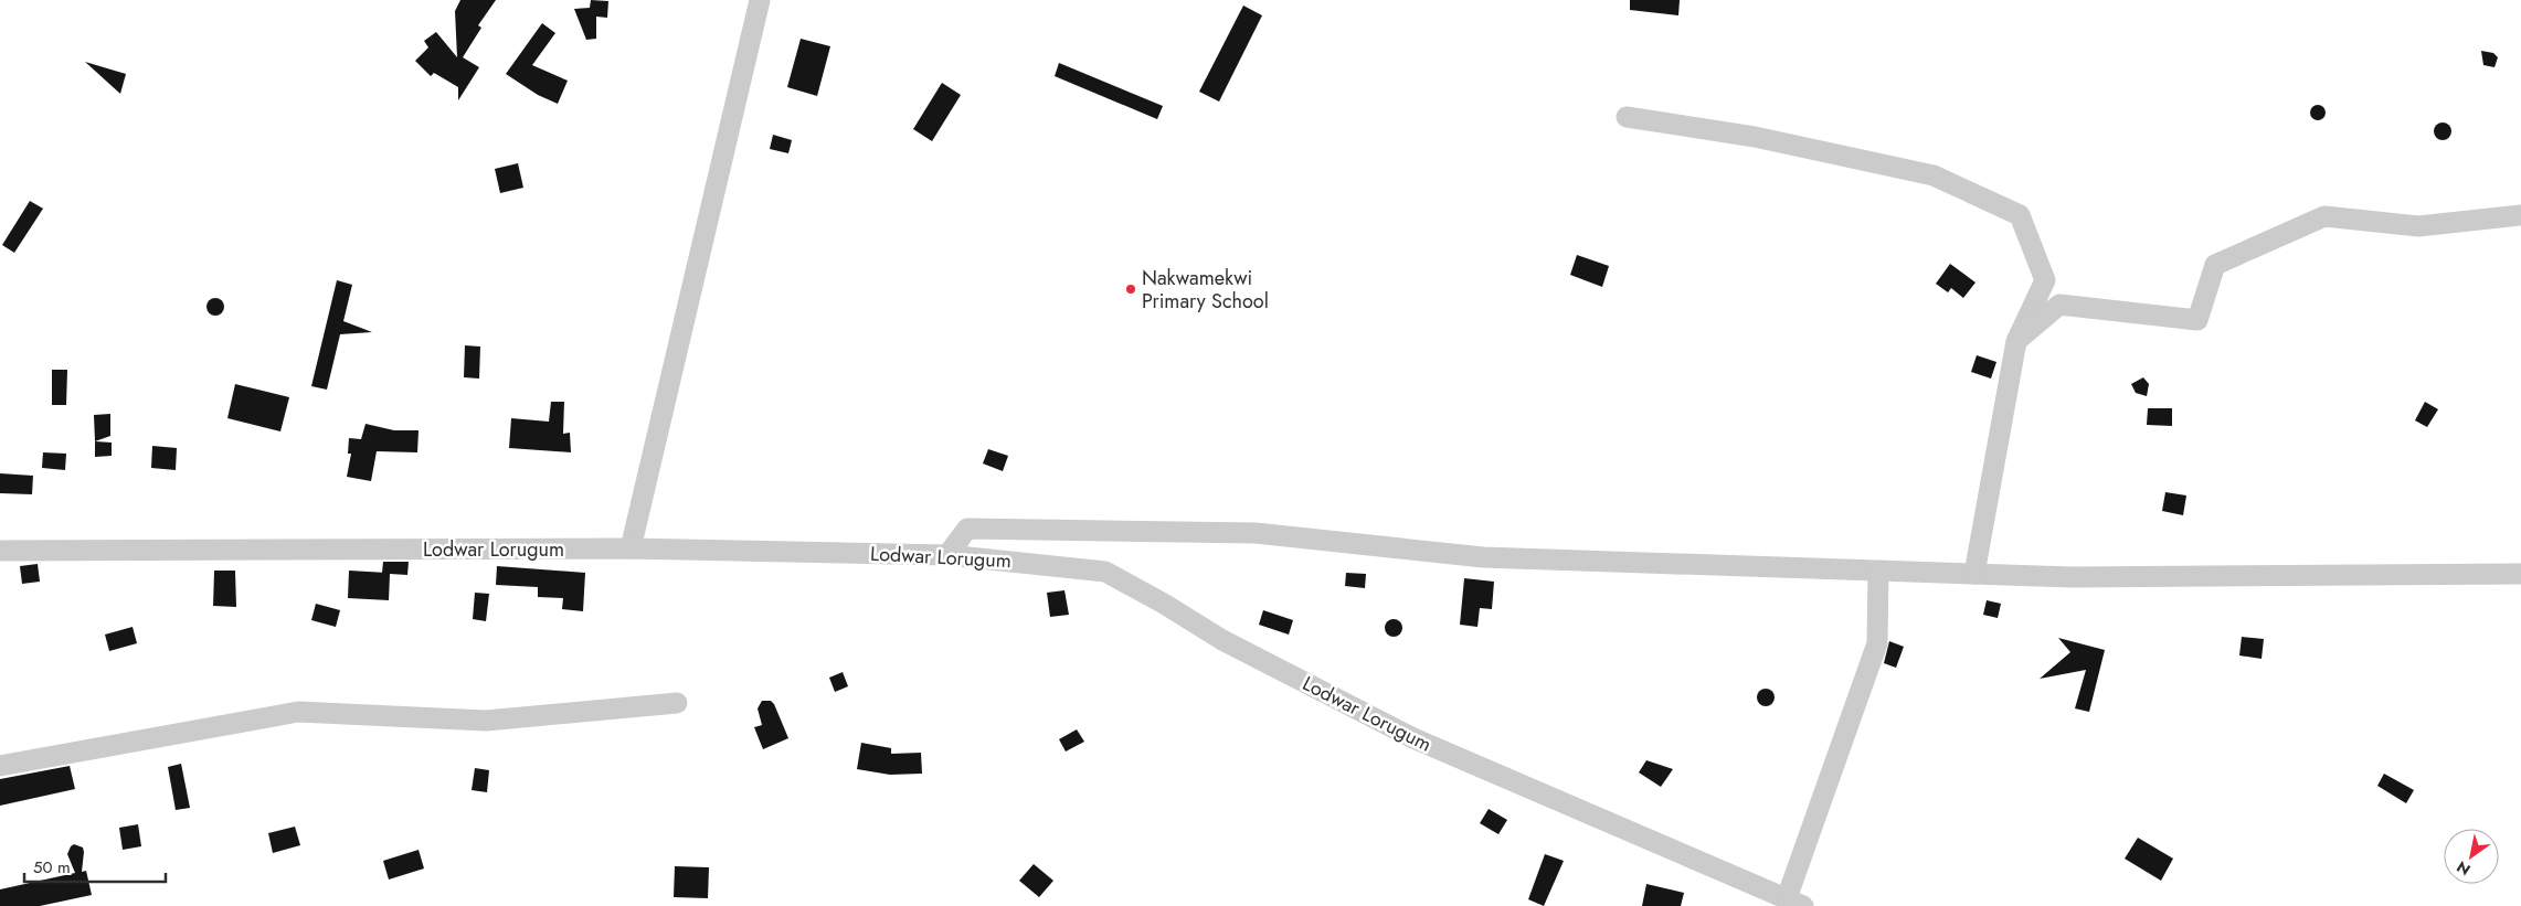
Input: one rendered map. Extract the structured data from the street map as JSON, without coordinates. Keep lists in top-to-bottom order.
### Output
{
  "streets": {
    "street": ["Lodwar Lorugum"]
  },
  "places": ["Nakwamekwi Primary School"],
  "scale_bar": "50 m",
  "north": "bottom left"
}
